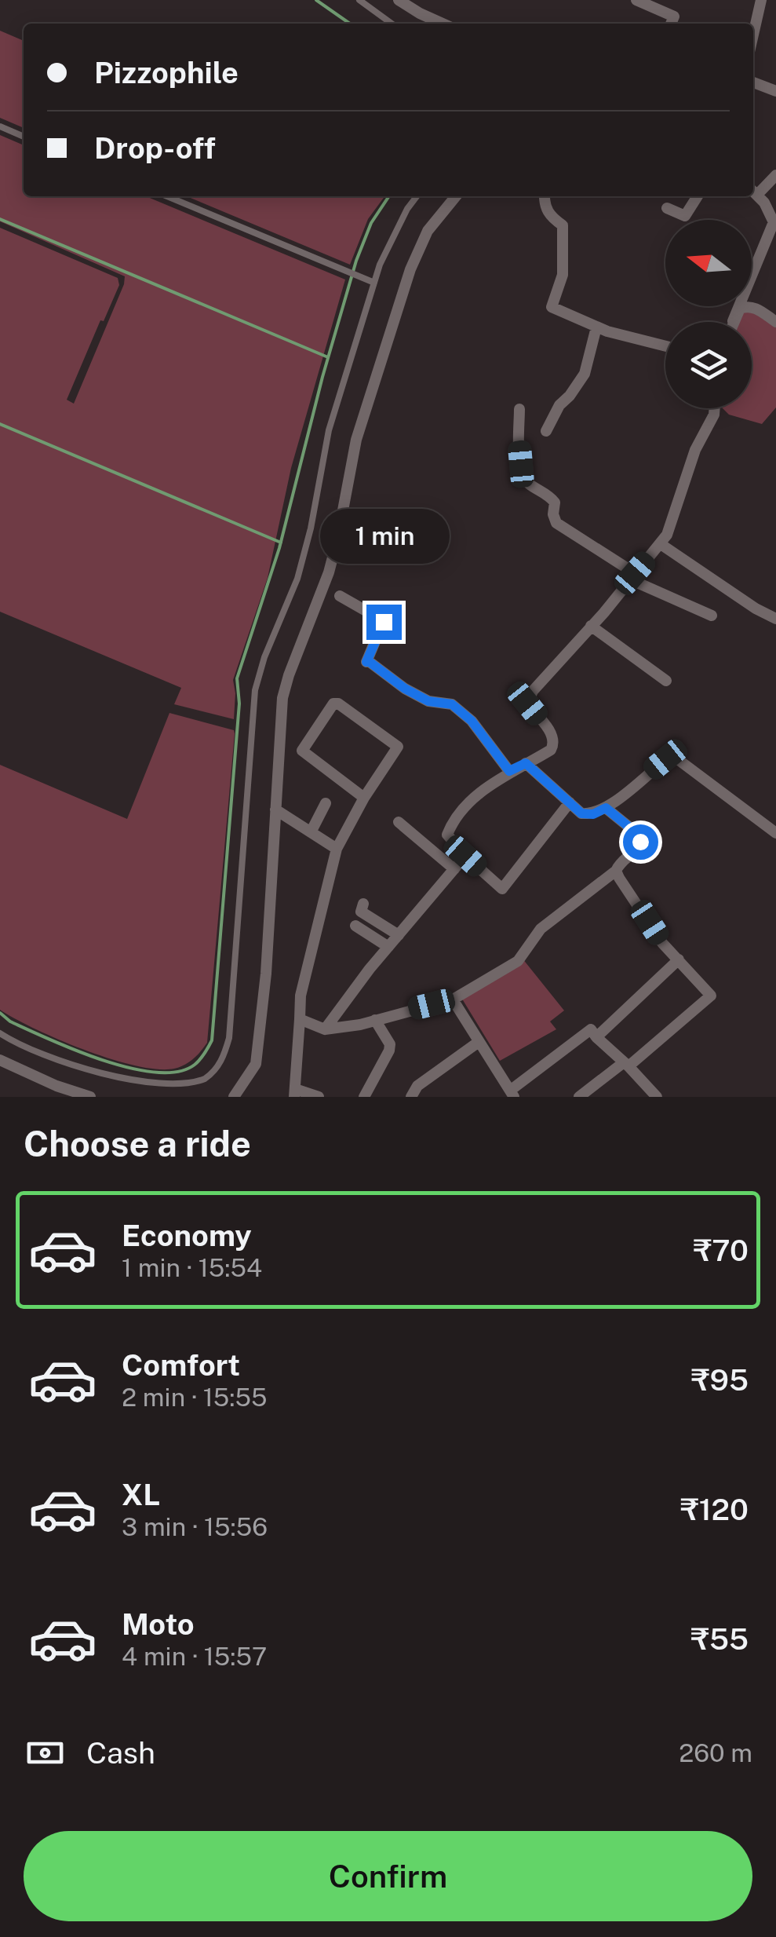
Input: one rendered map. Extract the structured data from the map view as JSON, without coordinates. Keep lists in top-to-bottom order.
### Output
{
  "north": "left",
  "page": {
    "banner": ["Pizzophile", "Drop-off"],
    "bubble": "1 min",
    "heading": "Choose a ride",
    "list": [
      {
        "name": "Economy",
        "note": "1 min · 15:54",
        "value": "₹70"
      },
      {
        "name": "Comfort",
        "note": "2 min · 15:55",
        "value": "₹95"
      },
      {
        "name": "XL",
        "note": "3 min · 15:56",
        "value": "₹120"
      },
      {
        "name": "Moto",
        "note": "4 min · 15:57",
        "value": "₹55"
      }
    ],
    "pay": ["Cash", "260 m"],
    "buttons": "Confirm"
  }
}
